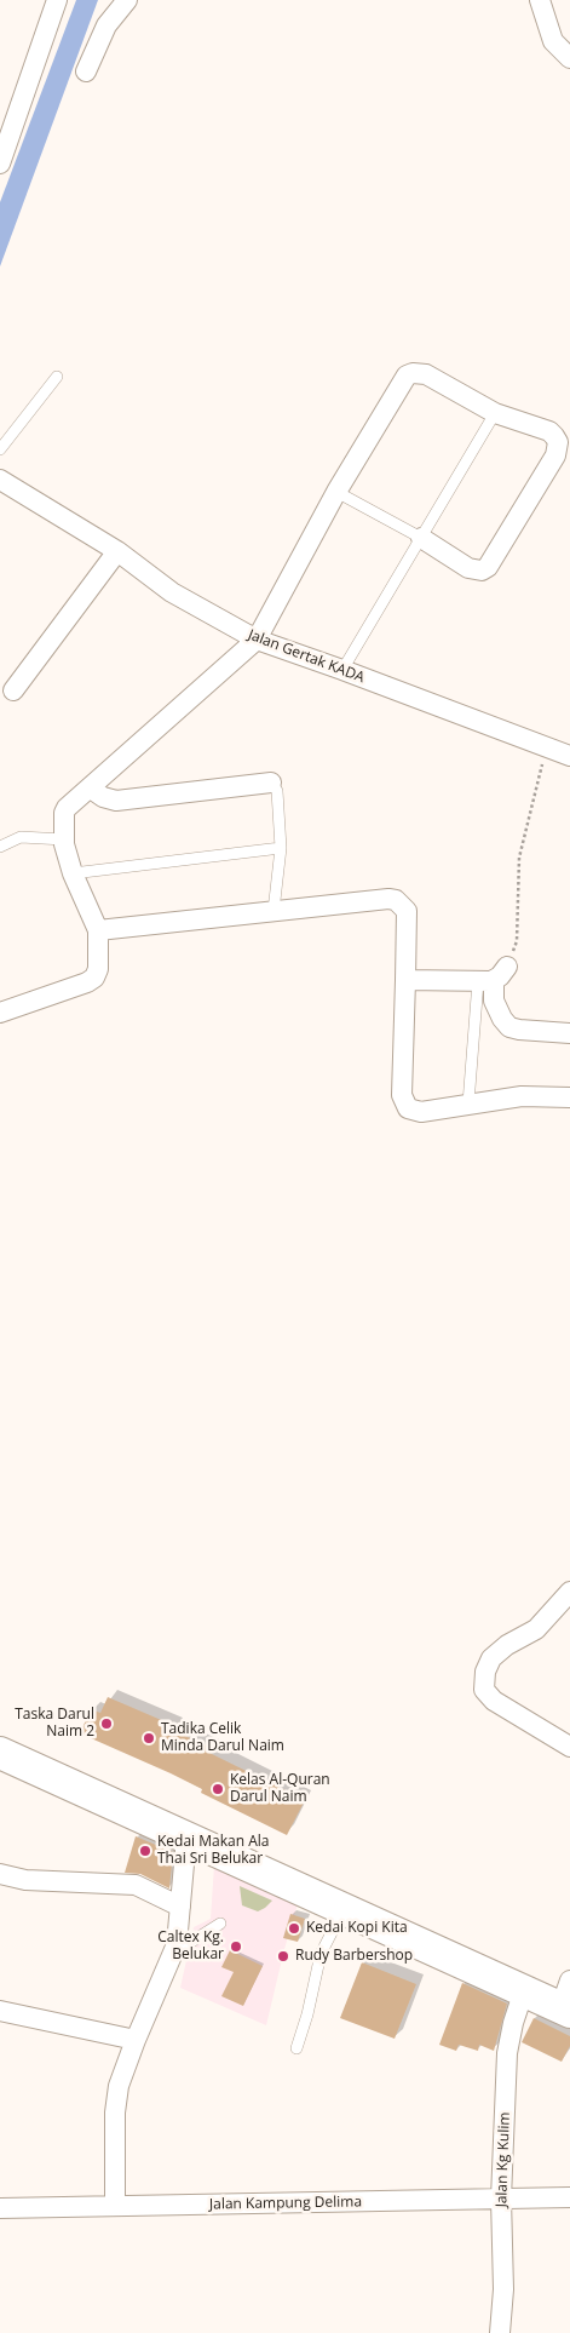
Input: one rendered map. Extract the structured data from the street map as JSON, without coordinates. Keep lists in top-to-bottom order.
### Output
{
  "streets": {
    "street": ["Jalan Gertak KADA", "Jalan Kg Kulim", "Jalan Kampung Delima"]
  },
  "crossings": [
    ["Jalan Kg Kulim", "Jalan Kampung Delima"]
  ],
  "places": [
    "Taska Darul Naim 2",
    "Tadika Celik Minda Darul Naim",
    "Kelas Al-Quran Darul Naim",
    "Kedai Makan Ala Thai Sri Belukar",
    "Kedai Kopi Kita",
    "Caltex Kg. Belukar",
    "Rudy Barbershop"
  ]
}
